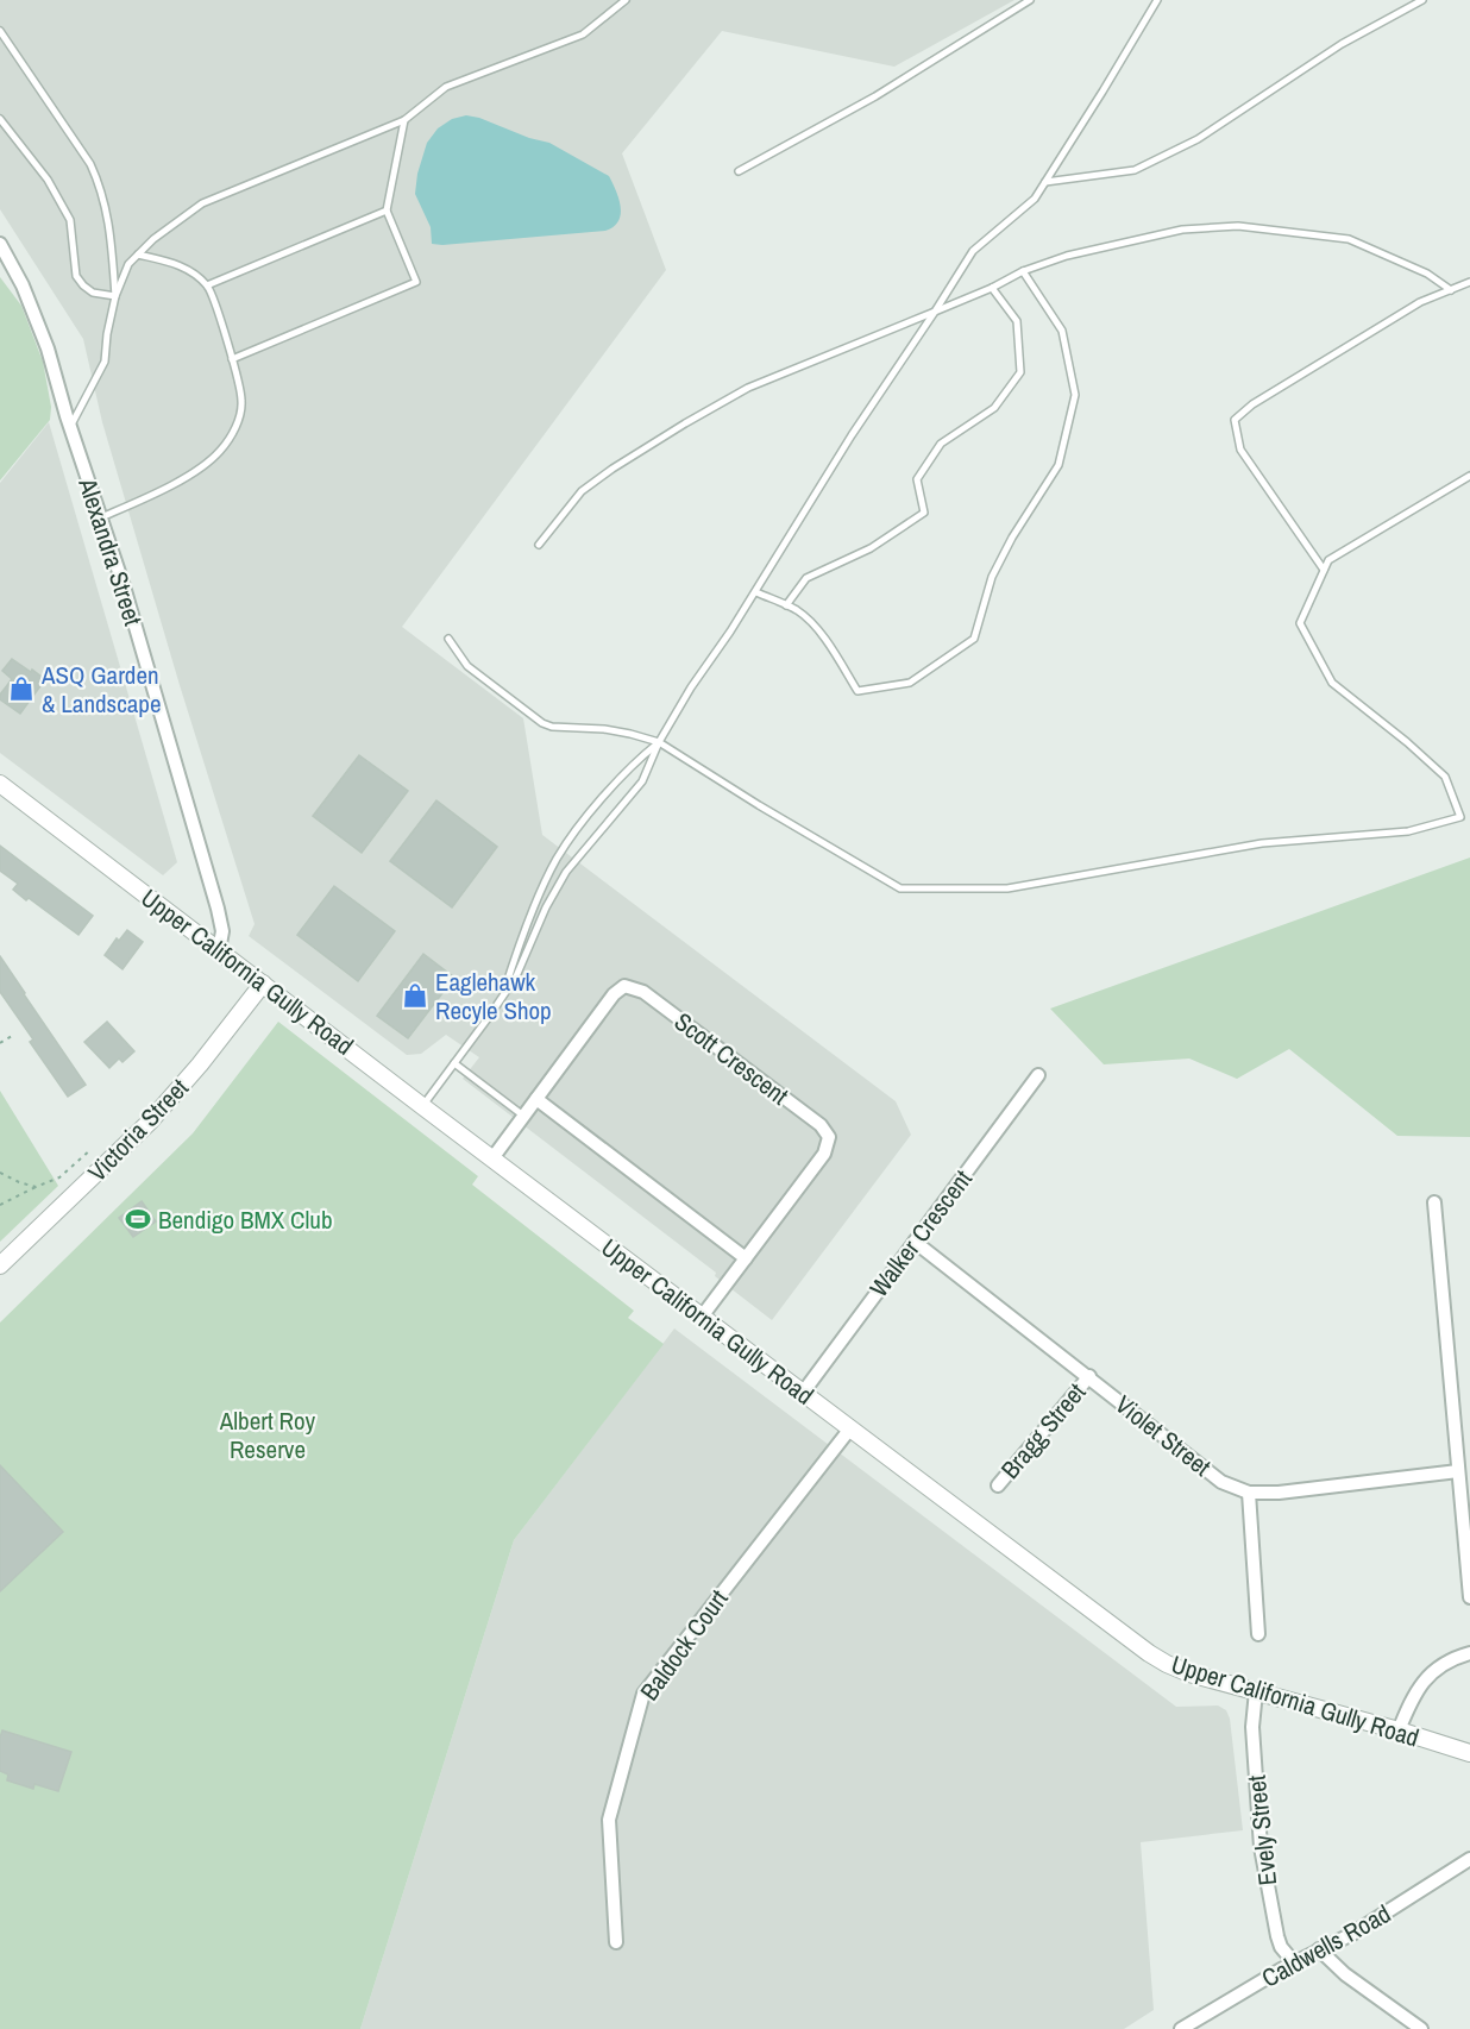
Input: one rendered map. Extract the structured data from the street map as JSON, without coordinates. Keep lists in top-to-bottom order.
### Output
{
  "streets": {
    "street": [
      "Alexandra Street",
      "Upper California Gully Road",
      "Scott Crescent",
      "Victoria Street",
      "Walker Crescent",
      "Bragg Street",
      "Violet Street",
      "Baldock Court",
      "Evely Street",
      "Caldwells Road"
    ]
  },
  "crossings": [
    ["Alexandra Street", "Upper California Gully Road"],
    ["Upper California Gully Road", "Scott Crescent"],
    ["Upper California Gully Road", "Victoria Street"],
    ["Upper California Gully Road", "Walker Crescent"],
    ["Upper California Gully Road", "Baldock Court"],
    ["Upper California Gully Road", "Evely Street"],
    ["Walker Crescent", "Violet Street"],
    ["Bragg Street", "Violet Street"],
    ["Evely Street", "Caldwells Road"]
  ],
  "parks": ["Albert Roy Reserve"],
  "places": {
    "shop": ["ASQ Garden & Landscape", "Eaglehawk Recyle Shop"],
    "sports": ["Bendigo BMX Club"]
  }
}
